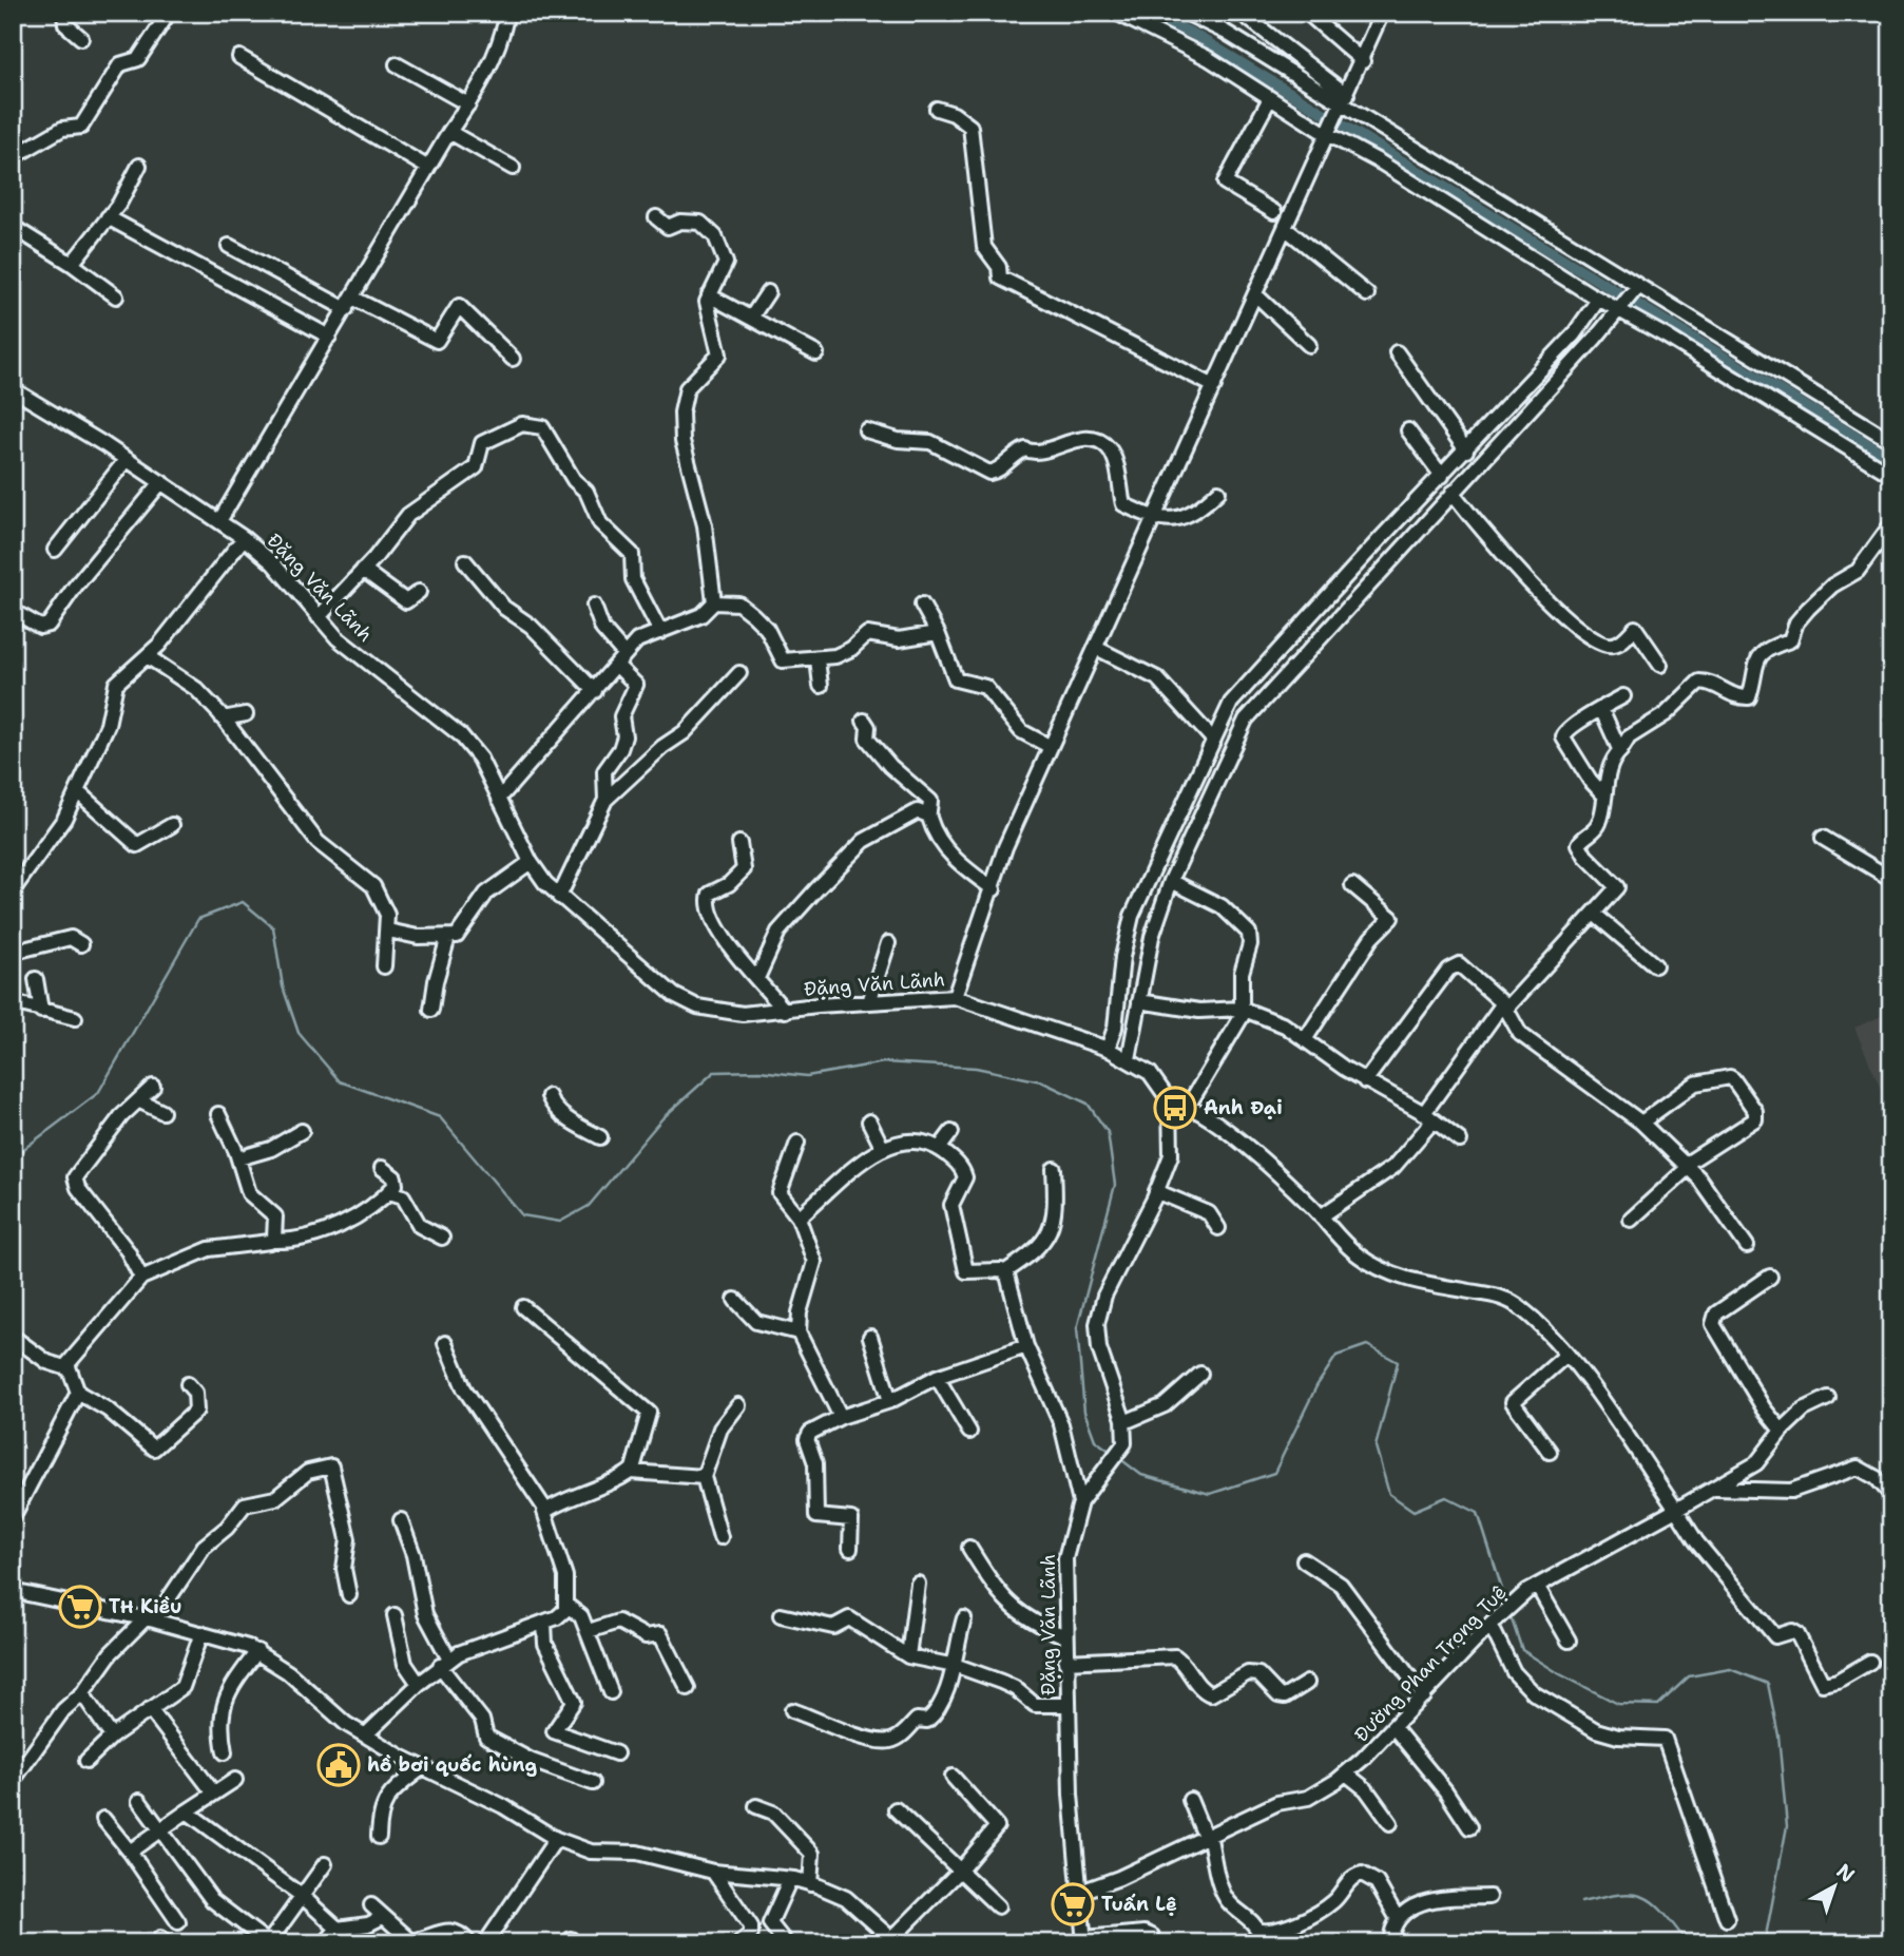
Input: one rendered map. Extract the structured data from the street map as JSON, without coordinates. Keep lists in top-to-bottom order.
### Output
{
  "streets": {
    "street": ["Đặng Văn Lãnh", "Đường Phan Trọng Tuệ"]
  },
  "crossings": [
    ["Đặng Văn Lãnh", "Đường Phan Trọng Tuệ"]
  ],
  "places": {
    "bus stop": ["Anh Đại"],
    "supermarket": ["TH Kiều", "Tuấn Lệ"],
    "public building": ["hồ bơi quốc hùng"]
  },
  "north": "top right"
}
